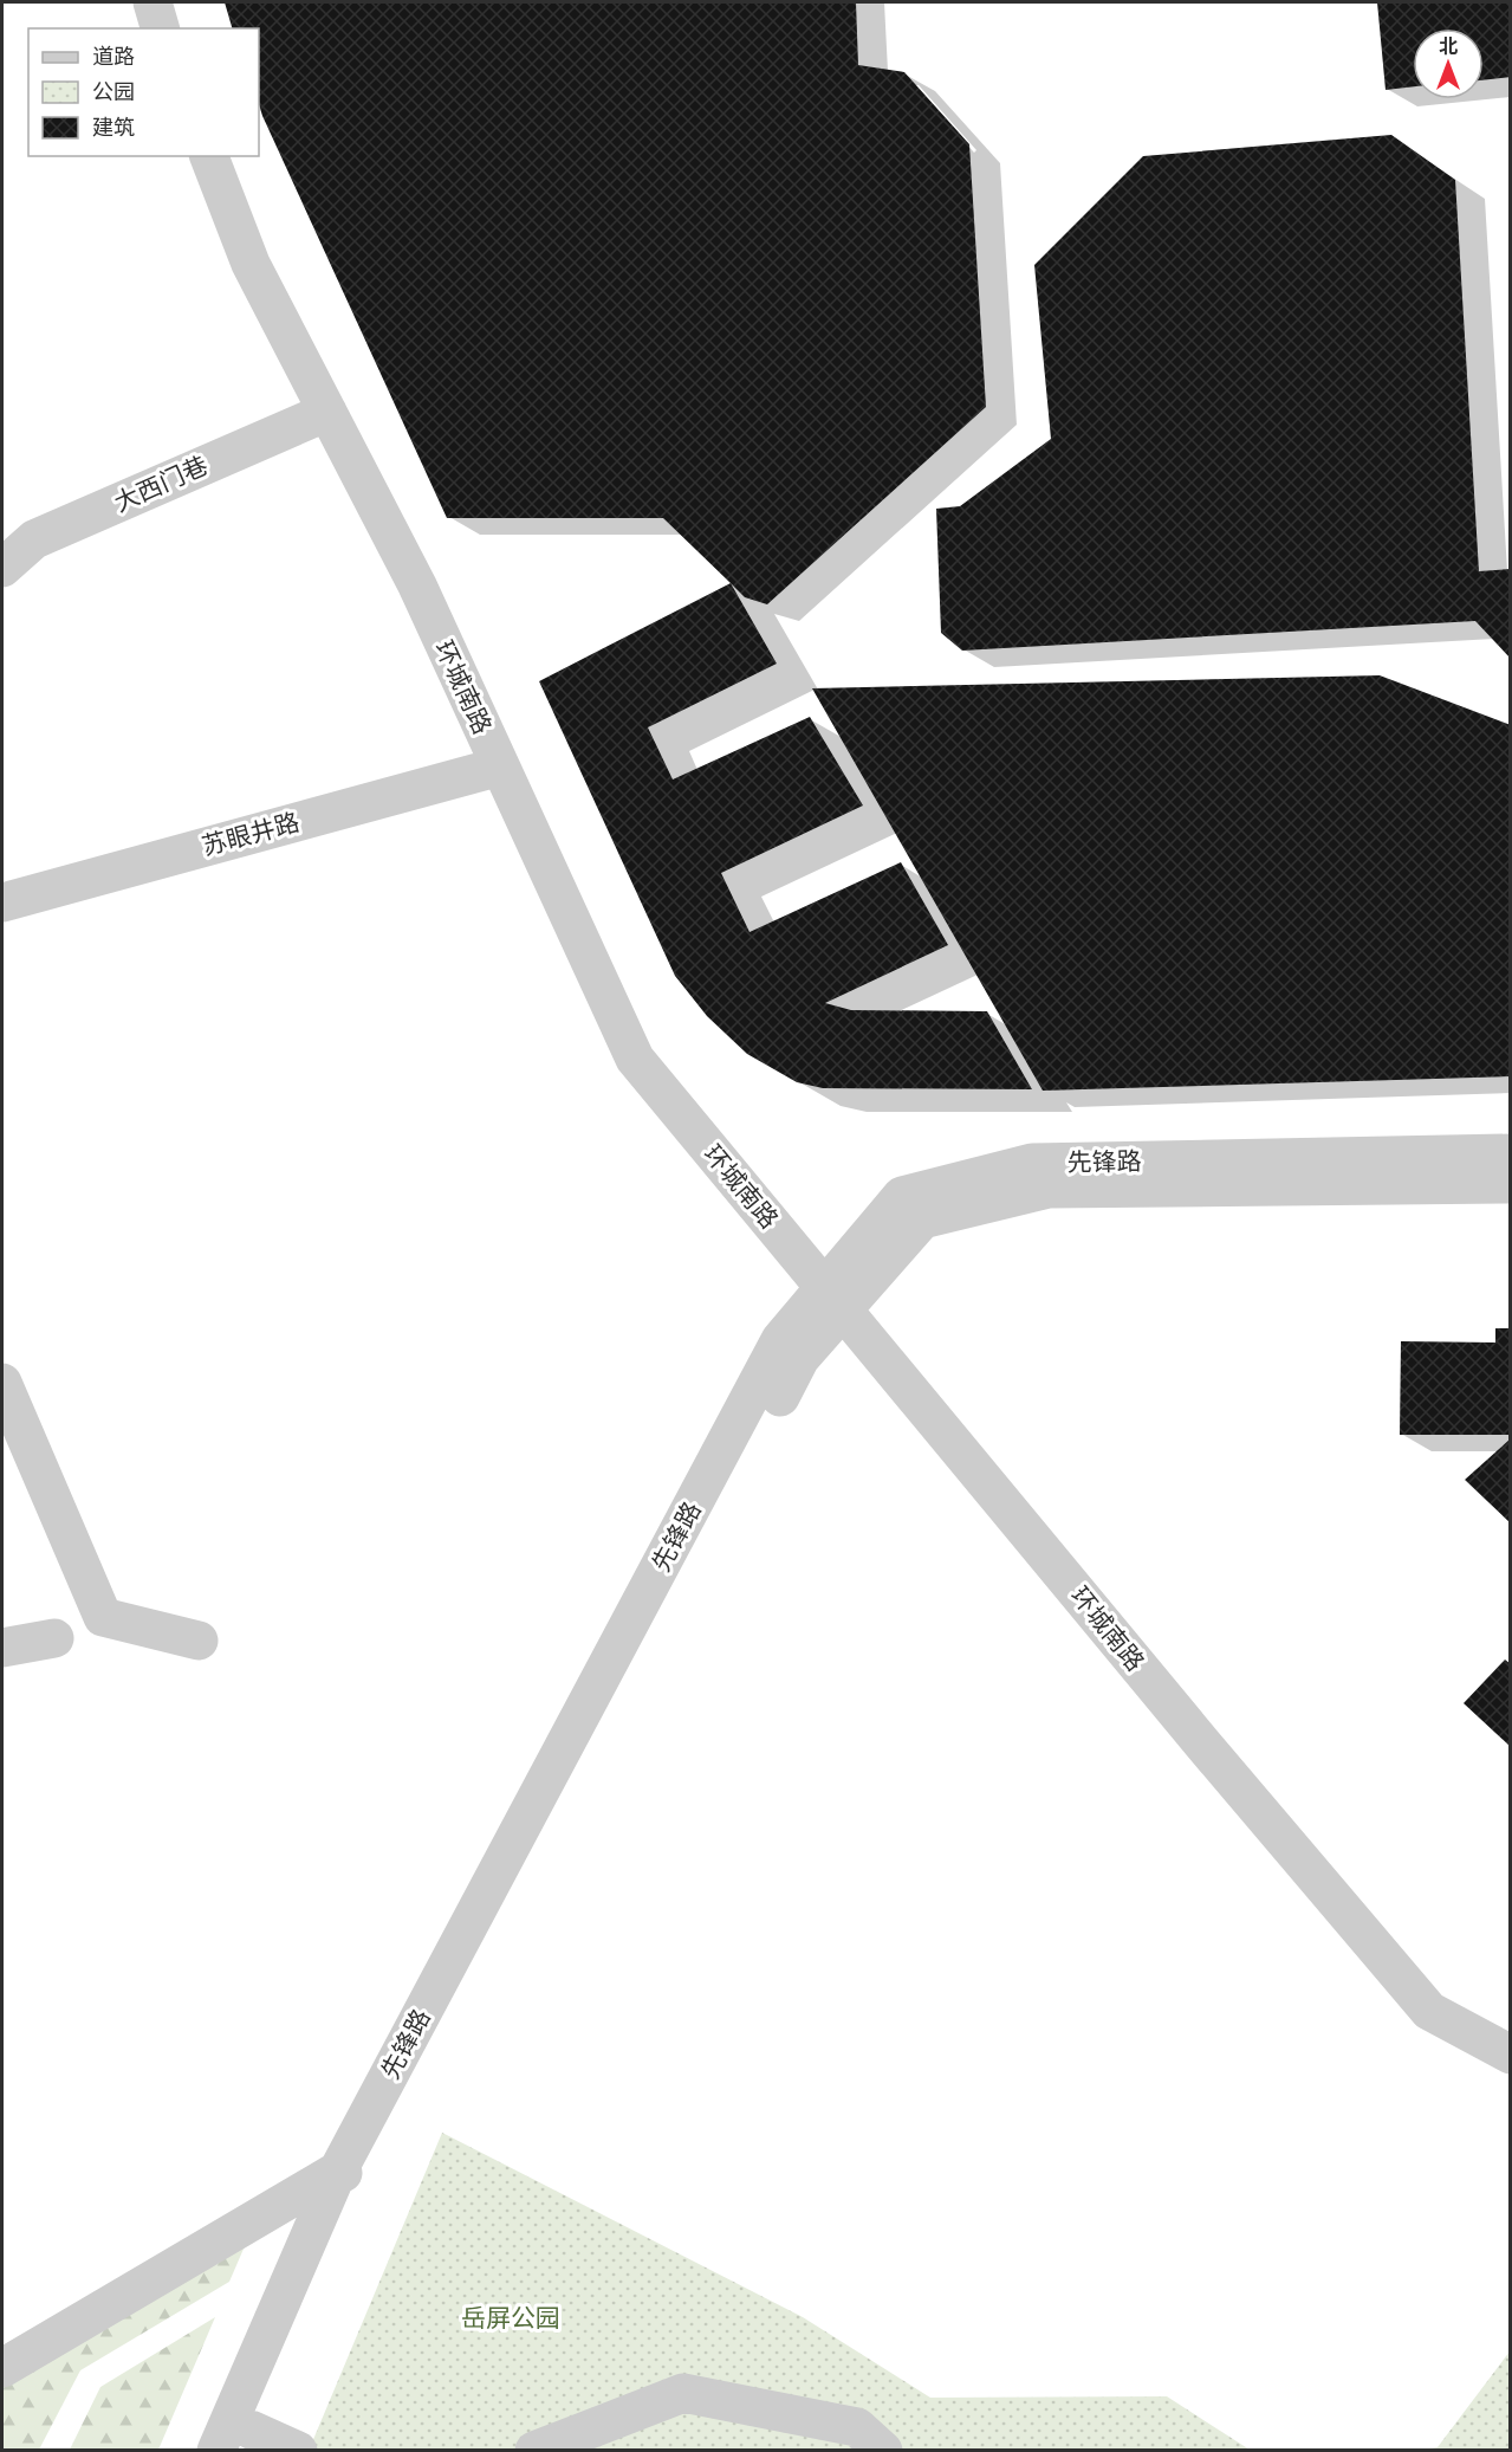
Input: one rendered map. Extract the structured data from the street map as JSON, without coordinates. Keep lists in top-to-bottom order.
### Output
{
  "streets": {
    "street": [
      "大西门巷",
      "环城南路",
      "苏眼井路",
      "先锋路"
    ]
  },
  "crossings": [
    ["大西门巷", "环城南路"],
    ["环城南路", "苏眼井路"],
    ["环城南路", "先锋路"]
  ],
  "parks": ["岳屏公园"],
  "legend": ["道路", "公园", "建筑"],
  "north": "top"
}
